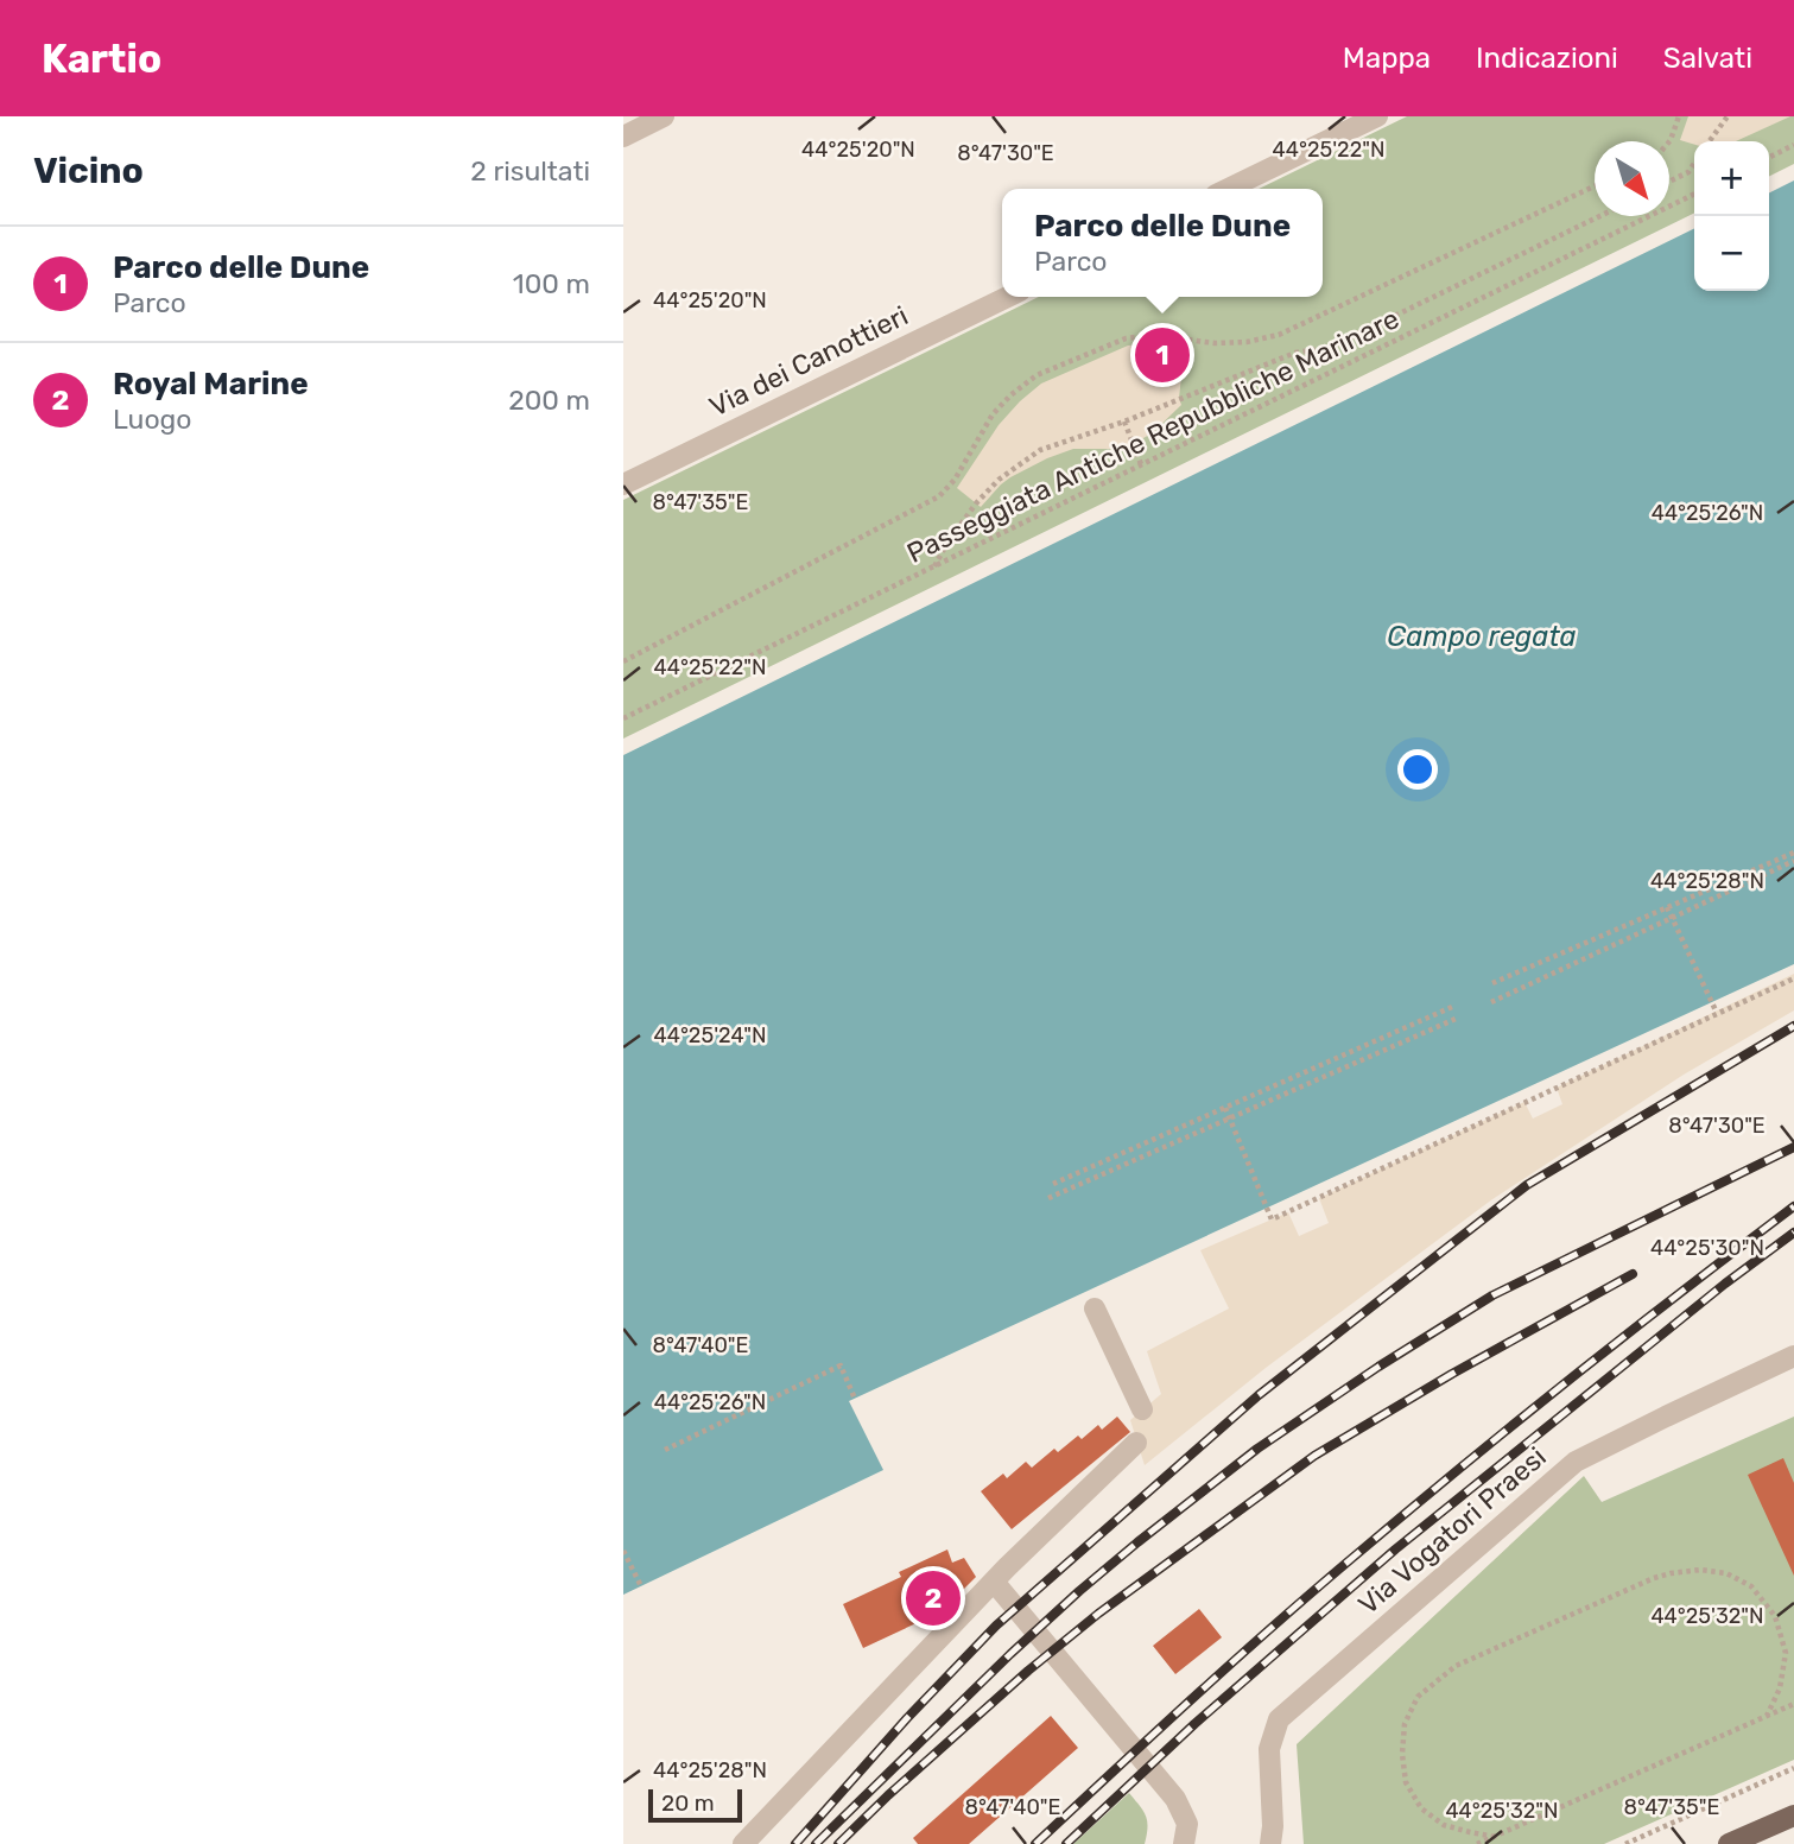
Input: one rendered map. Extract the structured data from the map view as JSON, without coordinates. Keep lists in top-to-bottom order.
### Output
{
  "streets": {
    "street": ["Via dei Canottieri", "Via Vogatori Praesi"],
    "path": ["Passeggiata Antiche Repubbliche Marinare"]
  },
  "water": ["Campo regata"],
  "scale_bar": "20 m",
  "north": "bottom right",
  "page": {
    "header": "Kartio",
    "nav": ["Mappa", "Indicazioni", "Salvati"],
    "heading": ["Vicino", "2 risultati"],
    "map_buttons": ["+", "−"],
    "popup": ["Parco delle Dune", "Parco"],
    "list": [
      {
        "mark": "1",
        "name": "Parco delle Dune",
        "note": "Parco",
        "value": "100 m"
      },
      {
        "mark": "2",
        "name": "Royal Marine",
        "note": "Luogo",
        "value": "200 m"
      }
    ],
    "pins": ["1", "2"],
    "scale": "20 m"
  },
  "coordinates": [
    "44°25'20\"N",
    "44°25'22\"N",
    "8°47'30\"E",
    "8°47'35\"E",
    "44°25'26\"N",
    "44°25'28\"N",
    "44°25'24\"N",
    "44°25'30\"N",
    "8°47'40\"E",
    "44°25'32\"N"
  ]
}
